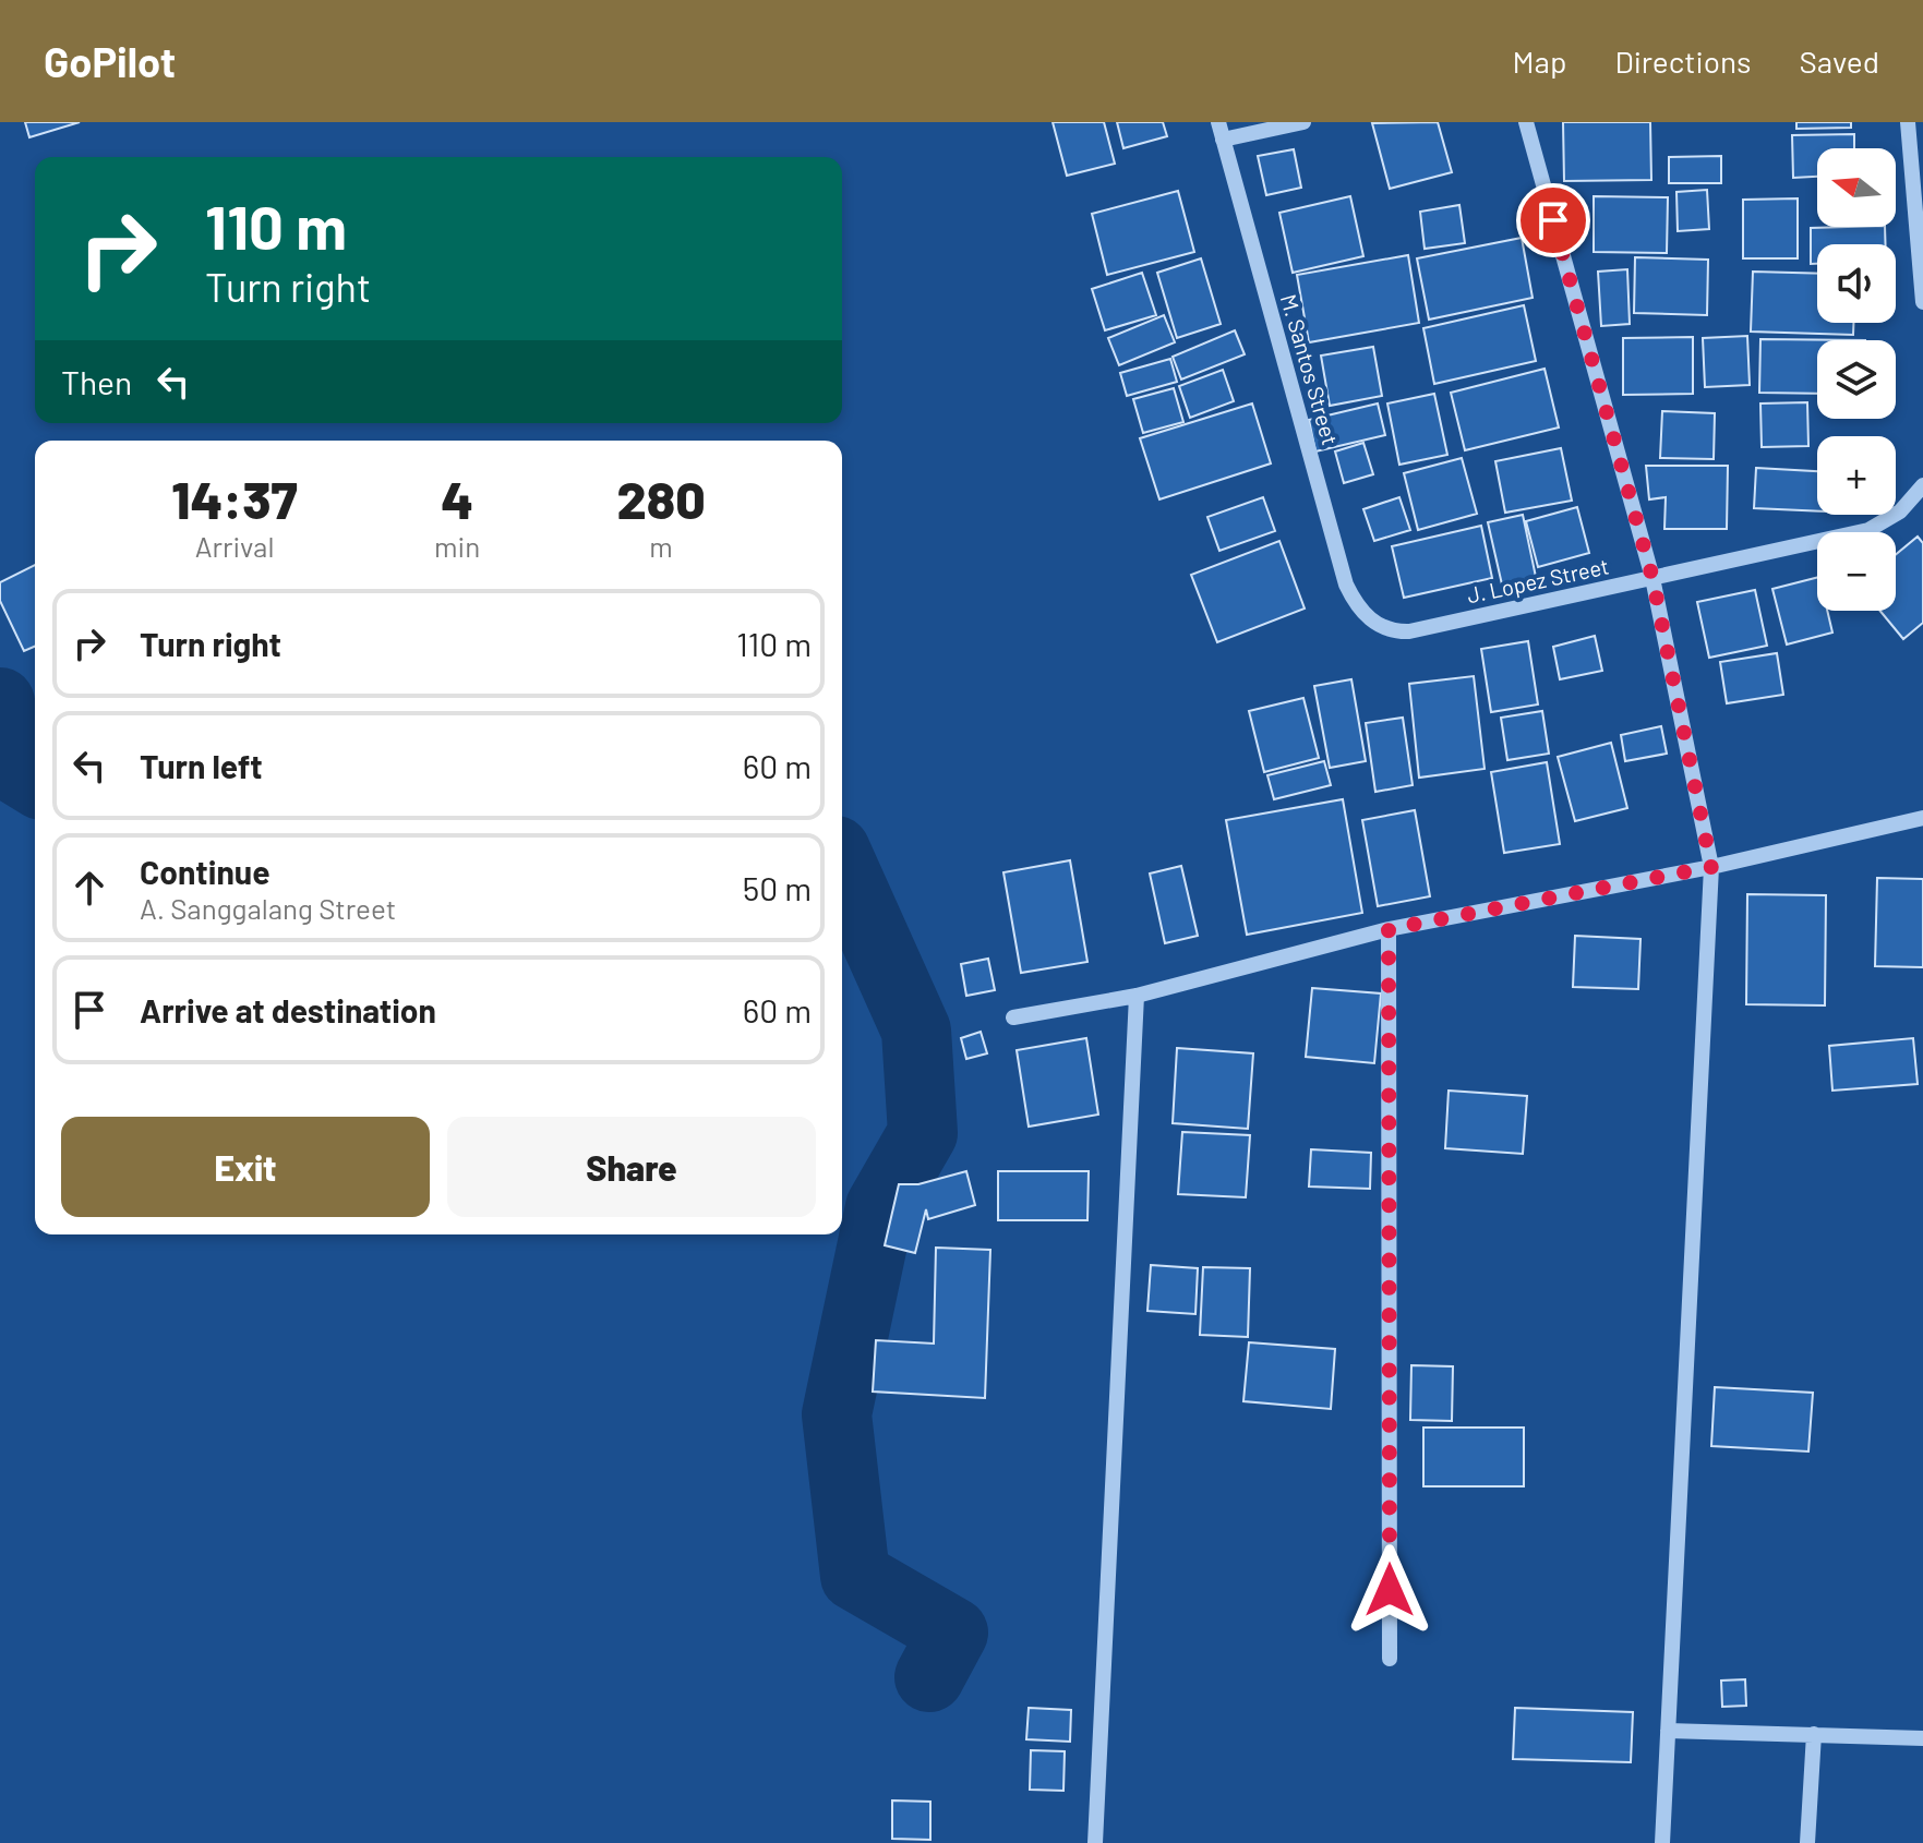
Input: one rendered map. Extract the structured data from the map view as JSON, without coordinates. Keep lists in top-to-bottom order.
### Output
{
  "streets": {
    "street": ["M. Santos Street", "J. Lopez Street"]
  },
  "crossings": [
    ["M. Santos Street", "J. Lopez Street"]
  ],
  "north": "left",
  "page": {
    "header": "GoPilot",
    "nav": ["Map", "Directions", "Saved"],
    "map_buttons": ["+", "−"],
    "turn": ["110 m", "Turn right"],
    "then": "Then",
    "eta": [
      "14:37",
      "Arrival",
      "4",
      "min",
      "280",
      "m"
    ],
    "list": [
      {
        "name": "Turn right",
        "value": "110 m"
      },
      {
        "name": "Turn left",
        "value": "60 m"
      },
      {
        "name": "Continue",
        "note": "A. Sanggalang Street",
        "value": "50 m"
      },
      {
        "name": "Arrive at destination",
        "value": "60 m"
      }
    ],
    "buttons": ["Exit", "Share"]
  }
}
